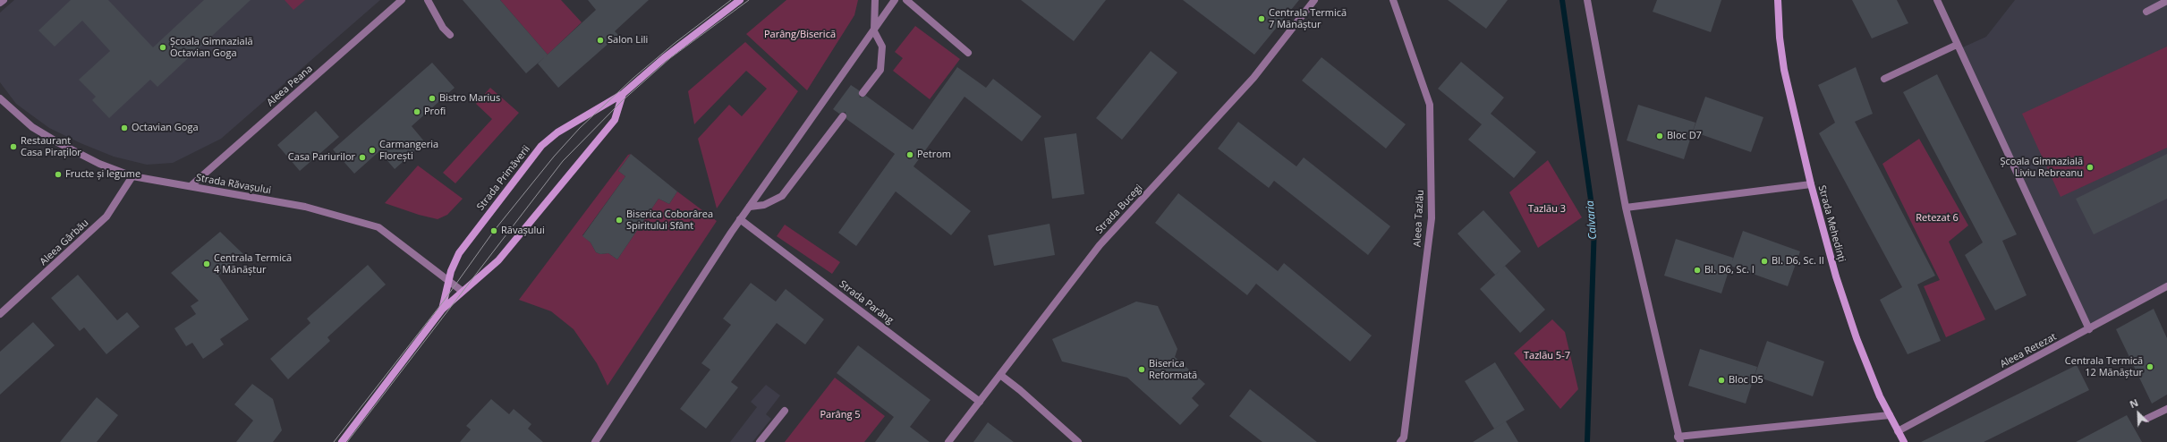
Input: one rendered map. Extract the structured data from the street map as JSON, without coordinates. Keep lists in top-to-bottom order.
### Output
{
  "streets": {
    "main road": ["Strada Primăverii", "Strada Mehedinți"],
    "street": [
      "Aleea Peana",
      "Strada Răvașului",
      "Strada Bucegi",
      "Aleea Tazlău",
      "Aleea Gârbău",
      "Strada Parâng",
      "Aleea Retezat"
    ]
  },
  "crossings": [
    ["Aleea Peana", "Strada Răvașului"],
    ["Strada Primăverii", "Strada Răvașului"],
    ["Strada Răvașului", "Aleea Gârbău"],
    ["Strada Bucegi", "Strada Parâng"],
    ["Strada Mehedinți", "Aleea Retezat"]
  ],
  "water": ["Calvaria"],
  "parks": [
    "Parâng/Biserică",
    "Tazlău 3",
    "Retezat 6",
    "Tazlău 5-7",
    "Parâng 5"
  ],
  "places": [
    "Centrala Termică 7 Mănăștur",
    "Salon Lili",
    "Școala Gimnazială Octavian Goga",
    "Bistro Marius",
    "Profi",
    "Octavian Goga",
    "Bloc D7",
    "Restaurant Casa Piraților",
    "Carmangeria Florești",
    "Petrom",
    "Casa Pariurilor",
    "Școala Gimnazială Liviu Rebreanu",
    "Fructe și legume",
    "Biserica Coborârea Spiritului Sfânt",
    "Răvașului",
    "Bl. D6, Sc. II",
    "Centrala Termică 4 Mănăștur",
    "Bl. D6, Sc. I",
    "Centrala Termică 12 Mănăștur",
    "Biserica Reformată",
    "Bloc D5"
  ],
  "north": "top left"
}
